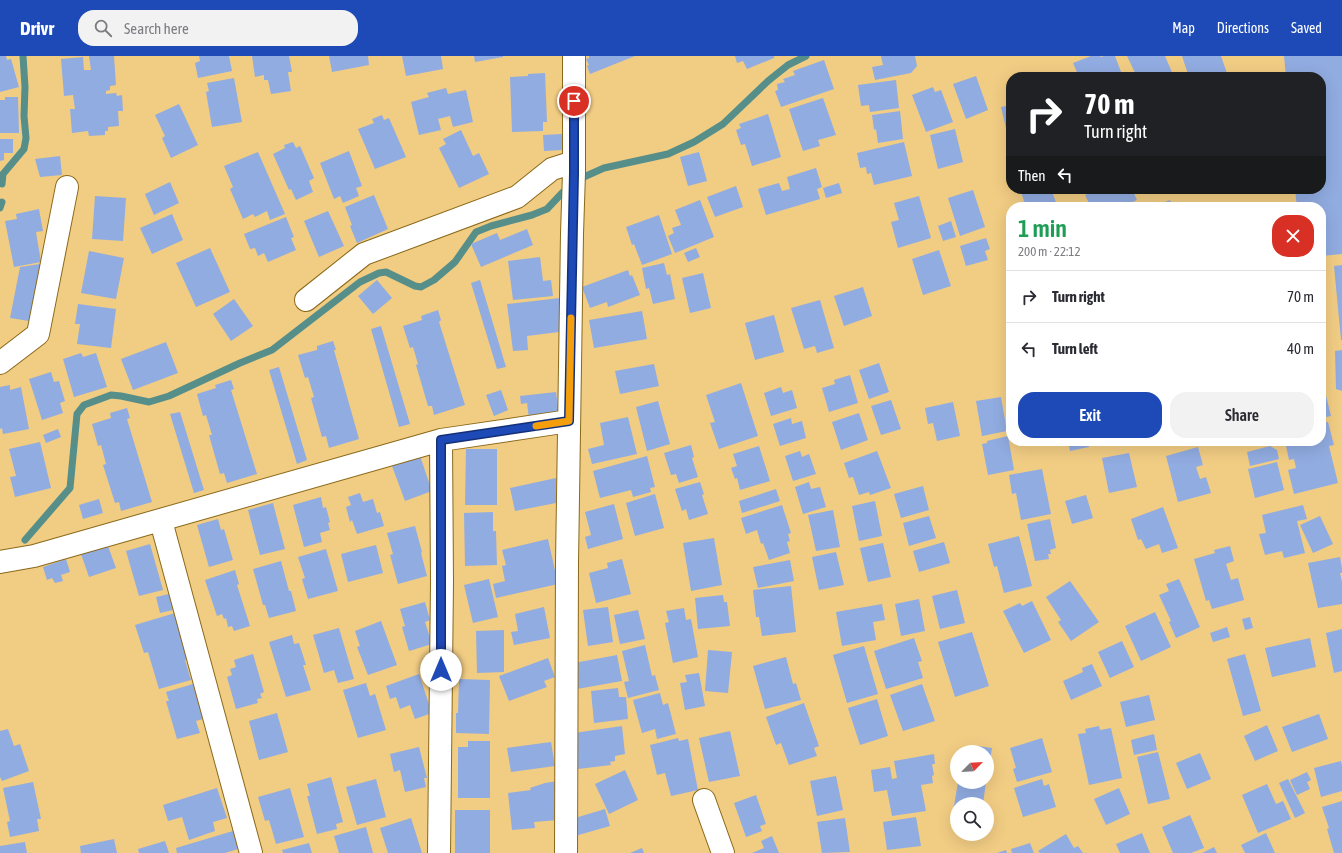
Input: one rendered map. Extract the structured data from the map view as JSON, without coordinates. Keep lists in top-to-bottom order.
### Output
{
  "north": "top right",
  "page": {
    "header": "Drivr",
    "search": "Search here",
    "nav": ["Map", "Directions", "Saved"],
    "turn": ["70 m", "Turn right"],
    "then": "Then",
    "heading": ["1 min", "200 m · 22:12"],
    "list": [
      {
        "name": "Turn right",
        "value": "70 m"
      },
      {
        "name": "Turn left",
        "value": "40 m"
      }
    ],
    "buttons": ["Exit", "Share"]
  }
}
